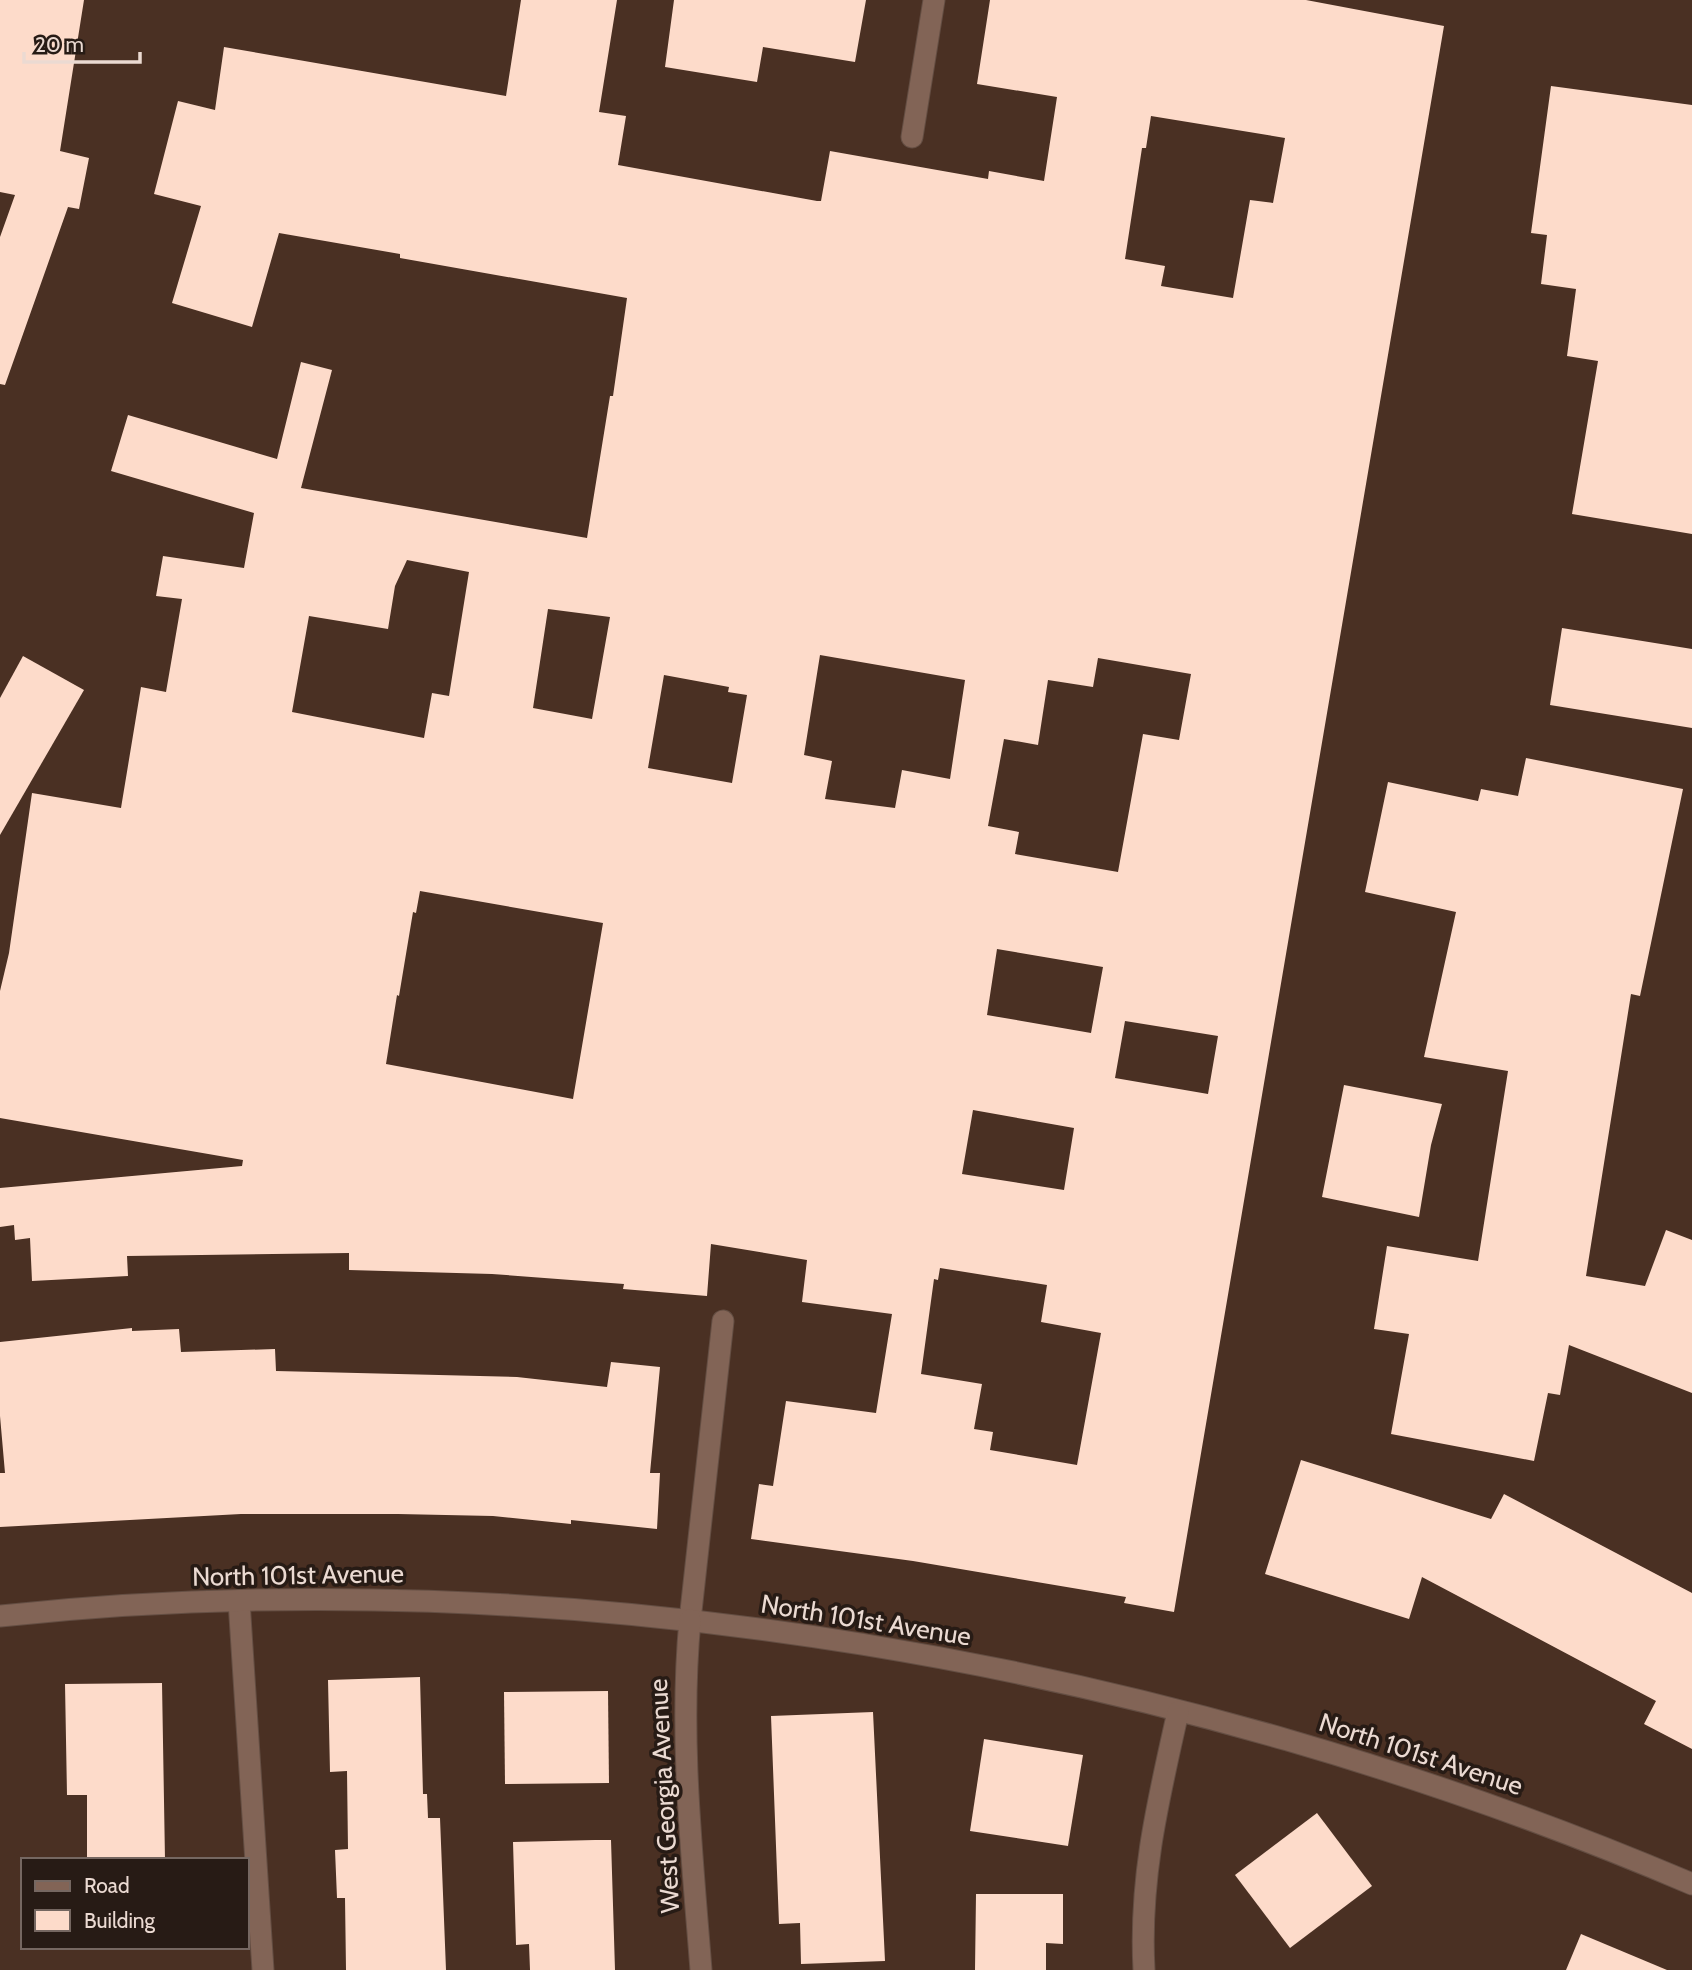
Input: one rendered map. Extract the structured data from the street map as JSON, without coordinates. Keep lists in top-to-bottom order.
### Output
{
  "streets": {
    "street": ["North 101st Avenue", "West Georgia Avenue"]
  },
  "crossings": [
    ["North 101st Avenue", "West Georgia Avenue"]
  ],
  "legend": ["Road", "Building"],
  "scale_bar": "20 m"
}
